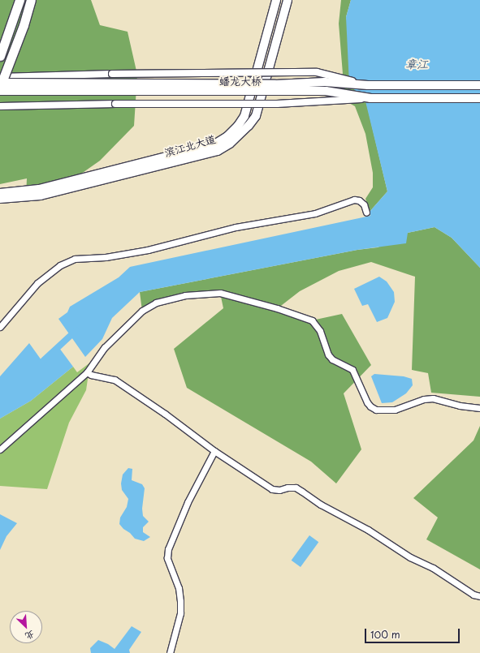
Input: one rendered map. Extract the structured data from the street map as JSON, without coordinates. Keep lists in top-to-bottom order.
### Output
{
  "streets": {
    "main road": ["蟠龙大桥", "滨江北大道"]
  },
  "water": ["章江"],
  "scale_bar": "100 m",
  "north": "bottom right"
}
